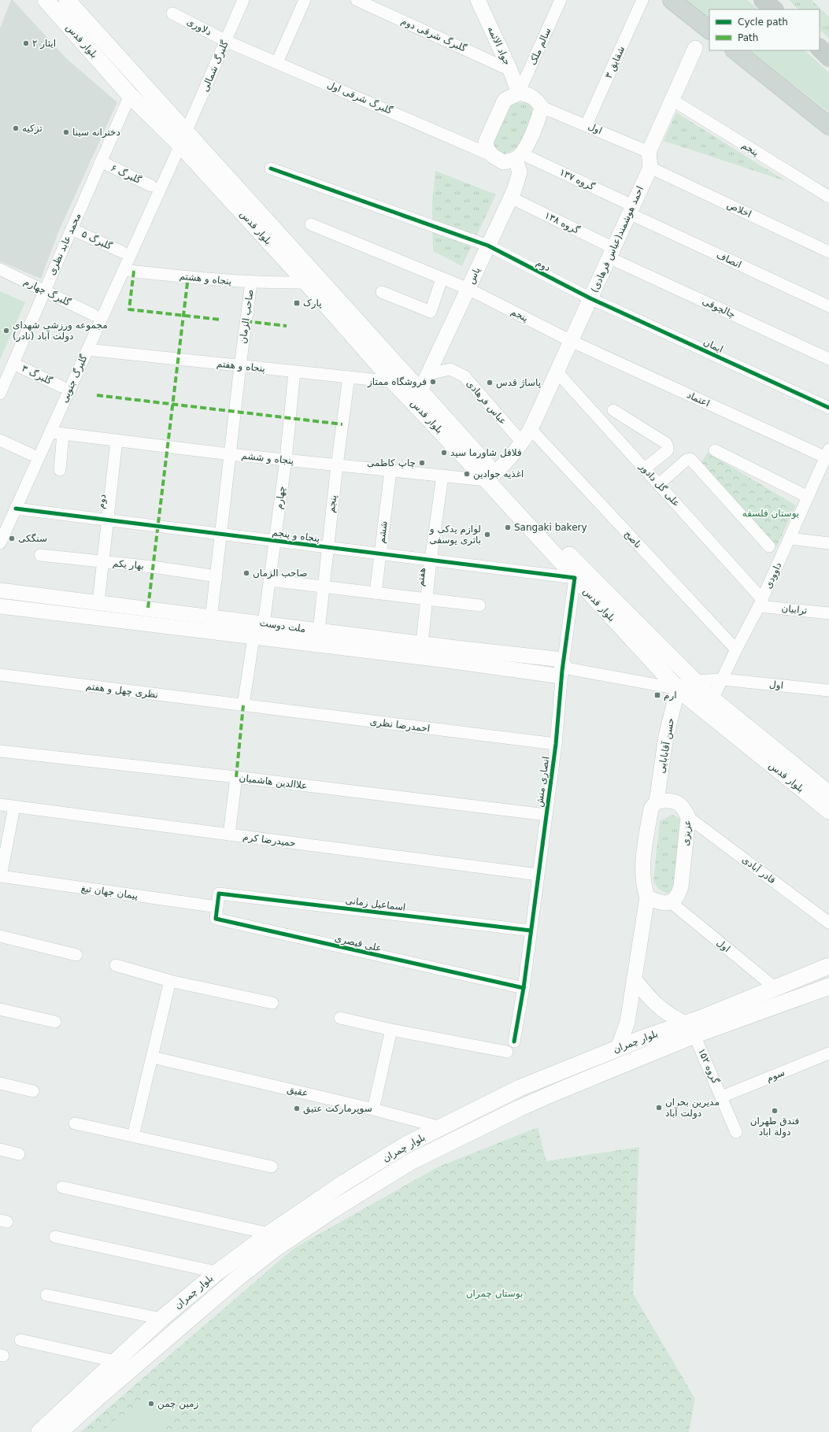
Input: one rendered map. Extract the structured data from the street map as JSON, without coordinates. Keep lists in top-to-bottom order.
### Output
{
  "streets": {
    "main road": ["بلوار قدس", "بلوار چمران"],
    "street": [
      "دلاوری",
      "گلبرگ شرقی دوم",
      "جواد الائمه",
      "سالم ملک",
      "شقایق ۳",
      "گلبرگ شمالی",
      "گلبرگ شرقی اول",
      "اول",
      "پنجم",
      "گلبرگ ۶",
      "گروه ۱۳۷",
      "اخلاص",
      "گروه ۱۳۸",
      "احمد هوشمند(عباس فرهادی)",
      "گلبرگ ۵",
      "محمد عابد نظری",
      "انصاف",
      "دوم",
      "یاس",
      "پنجاه و هشتم",
      "گلبرگ چهارم",
      "چالچوقی",
      "صاحب الزمان",
      "ایمان",
      "پنجاه و هفتم",
      "گلبرگ ۳",
      "گلبرگ جنوبی",
      "اعتماد",
      "عباس فرهادی",
      "پنجاه و ششم",
      "علی گل دادور",
      "چهارم",
      "ششم",
      "پنجاه و پنجم",
      "ناصح",
      "بهار یکم",
      "داوودی",
      "هفتم",
      "ترابیان",
      "ملت دوست",
      "نظری چهل و هفتم",
      "احمدرضا نظری",
      "حسن آقابابایی",
      "علاالدین هاشمیان",
      "انصاری منش",
      "عزیزی",
      "حمیدرضا کرم",
      "قادر آبادی",
      "پیمان جهان تیغ",
      "اسماعیل زمانی",
      "علی قیصری",
      "گروه ۱۵۲",
      "سوم",
      "عقیق"
    ]
  },
  "crossings": [
    ["دلاوری", "گلبرگ شمالی"],
    ["دلاوری", "گلبرگ شرقی اول"],
    ["گلبرگ شرقی دوم", "جواد الائمه"],
    ["بلوار قدس", "گلبرگ شمالی"],
    ["بلوار قدس", "اول"],
    ["بلوار قدس", "احمد هوشمند(عباس فرهادی)"],
    ["بلوار قدس", "محمد عابد نظری"],
    ["بلوار قدس", "یاس"],
    ["بلوار قدس", "پنجاه و هشتم"],
    ["بلوار قدس", "پنجاه و هفتم"],
    ["بلوار قدس", "گلبرگ جنوبی"],
    ["بلوار قدس", "پنجاه و ششم"],
    ["بلوار قدس", "پنجاه و پنجم"],
    ["بلوار قدس", "داوودی"],
    ["بلوار قدس", "حسن آقابابایی"],
    ["بلوار قدس", "انصاری منش"],
    ["جواد الائمه", "سالم ملک"],
    ["شقایق ۳", "اول"],
    ["گلبرگ شمالی", "گلبرگ شرقی اول"],
    ["گلبرگ شمالی", "گلبرگ جنوبی"],
    ["اول", "داوودی"],
    ["اول", "عزیزی"],
    ["اول", "بلوار چمران"],
    ["پنجم", "احمد هوشمند(عباس فرهادی)"],
    ["پنجم", "یاس"],
    ["پنجم", "پنجاه و هفتم"],
    ["پنجم", "اعتماد"],
    ["پنجم", "پنجاه و ششم"],
    ["پنجم", "پنجاه و پنجم"],
    ["پنجم", "ملت دوست"],
    ["گلبرگ ۶", "محمد عابد نظری"],
    ["گروه ۱۳۷", "احمد هوشمند(عباس فرهادی)"],
    ["گروه ۱۳۷", "انصاف"],
    ["گروه ۱۳۷", "یاس"],
    ["اخلاص", "احمد هوشمند(عباس فرهادی)"],
    ["گروه ۱۳۸", "احمد هوشمند(عباس فرهادی)"],
    ["گروه ۱۳۸", "یاس"],
    ["گروه ۱۳۸", "چالچوقی"],
    ["احمد هوشمند(عباس فرهادی)", "انصاف"],
    ["احمد هوشمند(عباس فرهادی)", "دوم"],
    ["احمد هوشمند(عباس فرهادی)", "چالچوقی"],
    ["احمد هوشمند(عباس فرهادی)", "ایمان"],
    ["احمد هوشمند(عباس فرهادی)", "اعتماد"],
    ["احمد هوشمند(عباس فرهادی)", "عباس فرهادی"],
    ["احمد هوشمند(عباس فرهادی)", "پنجاه و ششم"],
    ["احمد هوشمند(عباس فرهادی)", "علی گل دادور"],
    ["احمد هوشمند(عباس فرهادی)", "ناصح"],
    ["گلبرگ ۵", "محمد عابد نظری"],
    ["محمد عابد نظری", "گلبرگ چهارم"],
    ["محمد عابد نظری", "گلبرگ ۳"],
    ["دوم", "یاس"],
    ["دوم", "ایمان"],
    ["دوم", "پنجاه و ششم"],
    ["دوم", "پنجاه و پنجم"],
    ["دوم", "بهار یکم"],
    ["دوم", "ملت دوست"],
    ["یاس", "عباس فرهادی"],
    ["پنجاه و هشتم", "صاحب الزمان"],
    ["پنجاه و هشتم", "گلبرگ جنوبی"],
    ["صاحب الزمان", "پنجاه و هفتم"],
    ["صاحب الزمان", "پنجاه و ششم"],
    ["صاحب الزمان", "پنجاه و پنجم"],
    ["صاحب الزمان", "بهار یکم"],
    ["صاحب الزمان", "ملت دوست"],
    ["پنجاه و هفتم", "گلبرگ جنوبی"],
    ["پنجاه و هفتم", "چهارم"],
    ["گلبرگ جنوبی", "پنجاه و ششم"],
    ["گلبرگ جنوبی", "پنجاه و پنجم"],
    ["اعتماد", "داوودی"],
    ["پنجاه و ششم", "چهارم"],
    ["پنجاه و ششم", "ششم"],
    ["پنجاه و ششم", "هفتم"],
    ["علی گل دادور", "داوودی"],
    ["علی گل دادور", "ترابیان"],
    ["چهارم", "پنجاه و پنجم"],
    ["چهارم", "ملت دوست"],
    ["ششم", "پنجاه و پنجم"],
    ["پنجاه و پنجم", "هفتم"],
    ["پنجاه و پنجم", "انصاری منش"],
    ["ناصح", "داوودی"],
    ["داوودی", "ترابیان"],
    ["هفتم", "ملت دوست"],
    ["ملت دوست", "انصاری منش"],
    ["نظری چهل و هفتم", "احمدرضا نظری"],
    ["احمدرضا نظری", "انصاری منش"],
    ["حسن آقابابایی", "عزیزی"],
    ["علاالدین هاشمیان", "انصاری منش"],
    ["انصاری منش", "حمیدرضا کرم"],
    ["انصاری منش", "اسماعیل زمانی"],
    ["انصاری منش", "علی قیصری"],
    ["عزیزی", "قادر آبادی"],
    ["پیمان جهان تیغ", "علی قیصری"],
    ["اسماعیل زمانی", "علی قیصری"],
    ["بلوار چمران", "گروه ۱۵۲"],
    ["بلوار چمران", "عقیق"],
    ["گروه ۱۵۲", "سوم"]
  ],
  "parks": ["بوستان فلسفه", "بوستان چمران"],
  "places": {
    "other": [
      "ایثار ۲",
      "تزکیه",
      "دخترانه سینا",
      "مجموعه ورزشی شهدای دولت آباد (نادر)",
      "فروشگاه ممتاز",
      "پاساژ قدس",
      "فلافل شاورما سید",
      "چاپ كاظمى",
      "اغذیه جوادین",
      "Sangaki bakery",
      "لوازم یدکی و باتری یوسفی",
      "سنگکی",
      "صاحب الزمان",
      "مدیرین بحران دولت آباد",
      "سوپرمارکت عتیق",
      "فندق طهران دولة اباد",
      "زمین چمن"
    ],
    "transit": ["پارک", "ارم"]
  },
  "legend": ["Cycle path", "Path"]
}
